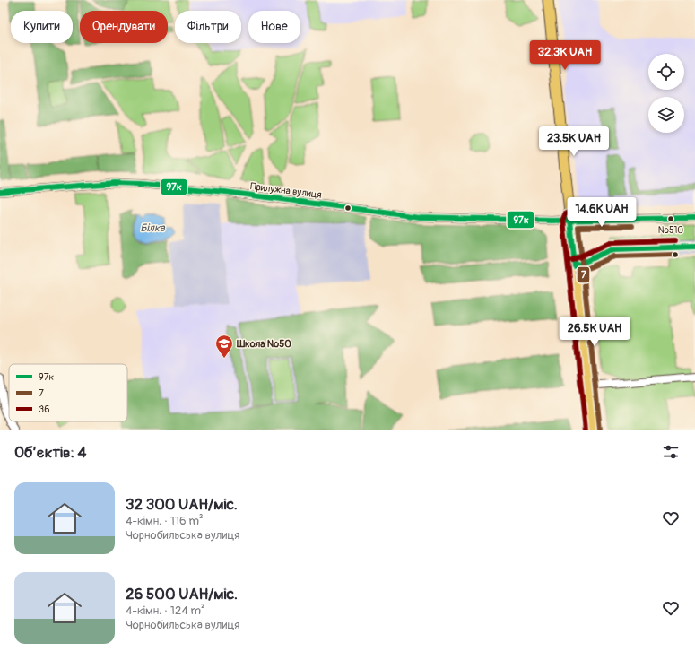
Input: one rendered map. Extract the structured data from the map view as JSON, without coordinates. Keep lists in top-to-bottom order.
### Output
{
  "streets": {
    "street": ["Прилужна вулиця"]
  },
  "water": ["Білка"],
  "places": {
    "other": ["№510"],
    "school or university": ["Школа №50"]
  },
  "lines": ["transit line 97к", "transit line 36", "transit line 7"],
  "legend": ["97к", "7", "36"],
  "page": {
    "chip": [
      "Купити",
      "Орендувати",
      "Фільтри",
      "Нове"
    ],
    "price": [
      "32.3K UAH",
      "23.5K UAH",
      "14.6K UAH",
      "26.5K UAH"
    ],
    "heading": "Об’єктів: 4",
    "list": [
      {
        "name": "32 300 UAH/міс.",
        "note": "4-кімн. · 116 m² · Чорнобильська вулиця"
      },
      {
        "name": "26 500 UAH/міс.",
        "note": "4-кімн. · 124 m² · Чорнобильська вулиця"
      }
    ]
  }
}
